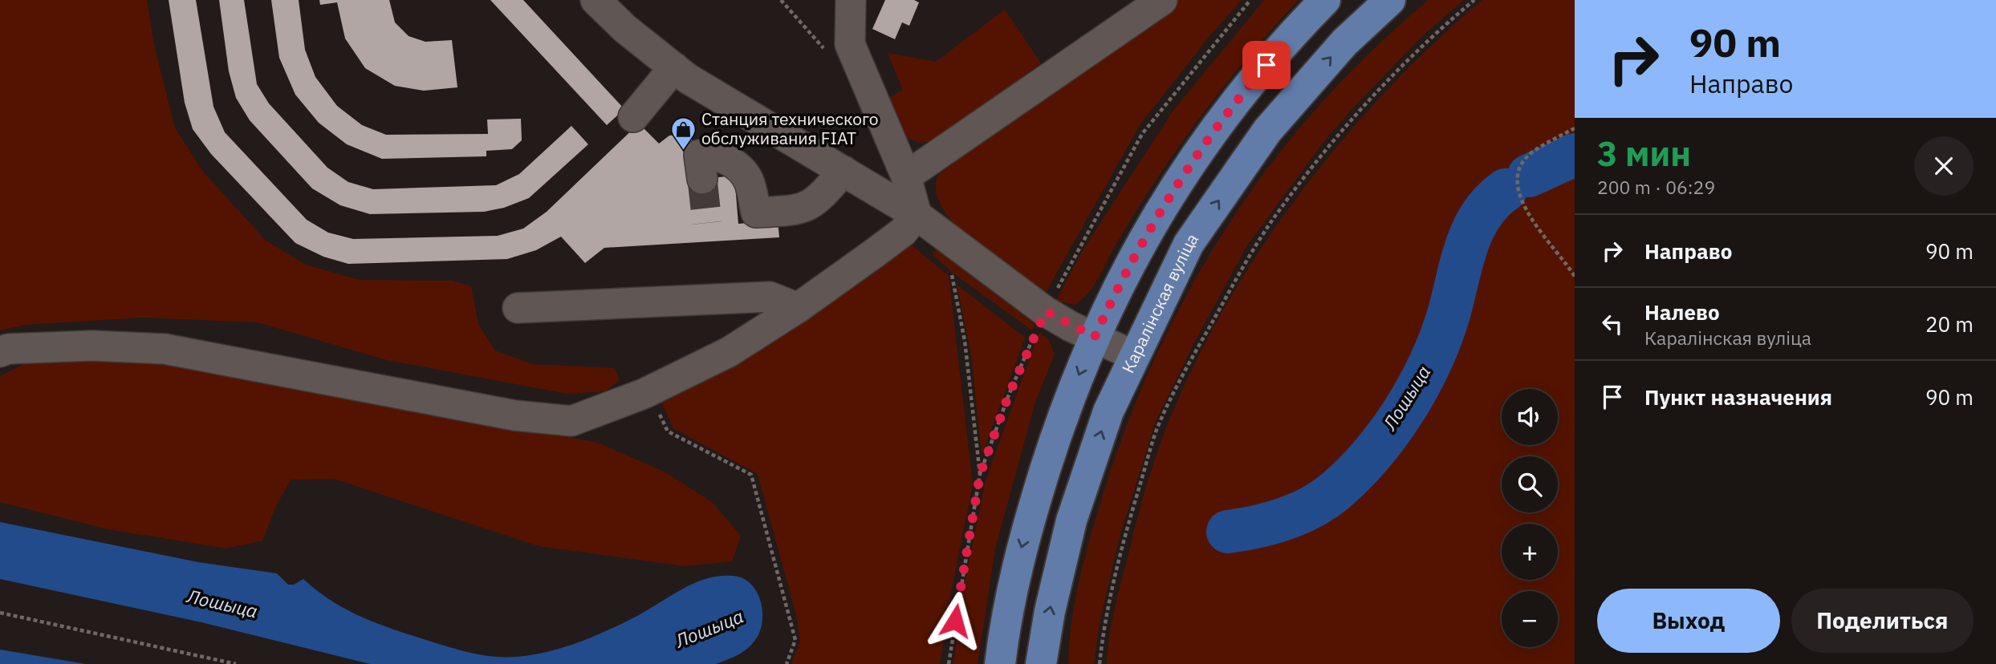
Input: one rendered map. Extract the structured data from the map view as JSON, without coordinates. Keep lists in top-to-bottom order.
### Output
{
  "streets": {
    "main road": ["Каралінская вуліца"]
  },
  "water": ["Лошыца"],
  "places": {
    "shop": ["Станция технического обслуживания FIAT"]
  },
  "page": {
    "turn": ["90 m", "Направо"],
    "heading": ["3 мин", "200 m · 06:29"],
    "list": [
      {
        "name": "Направо",
        "value": "90 m"
      },
      {
        "name": "Налево",
        "note": "Каралінская вуліца",
        "value": "20 m"
      },
      {
        "name": "Пункт назначения",
        "value": "90 m"
      }
    ],
    "map_buttons": ["+", "−"],
    "buttons": ["Выход", "Поделиться"]
  }
}
